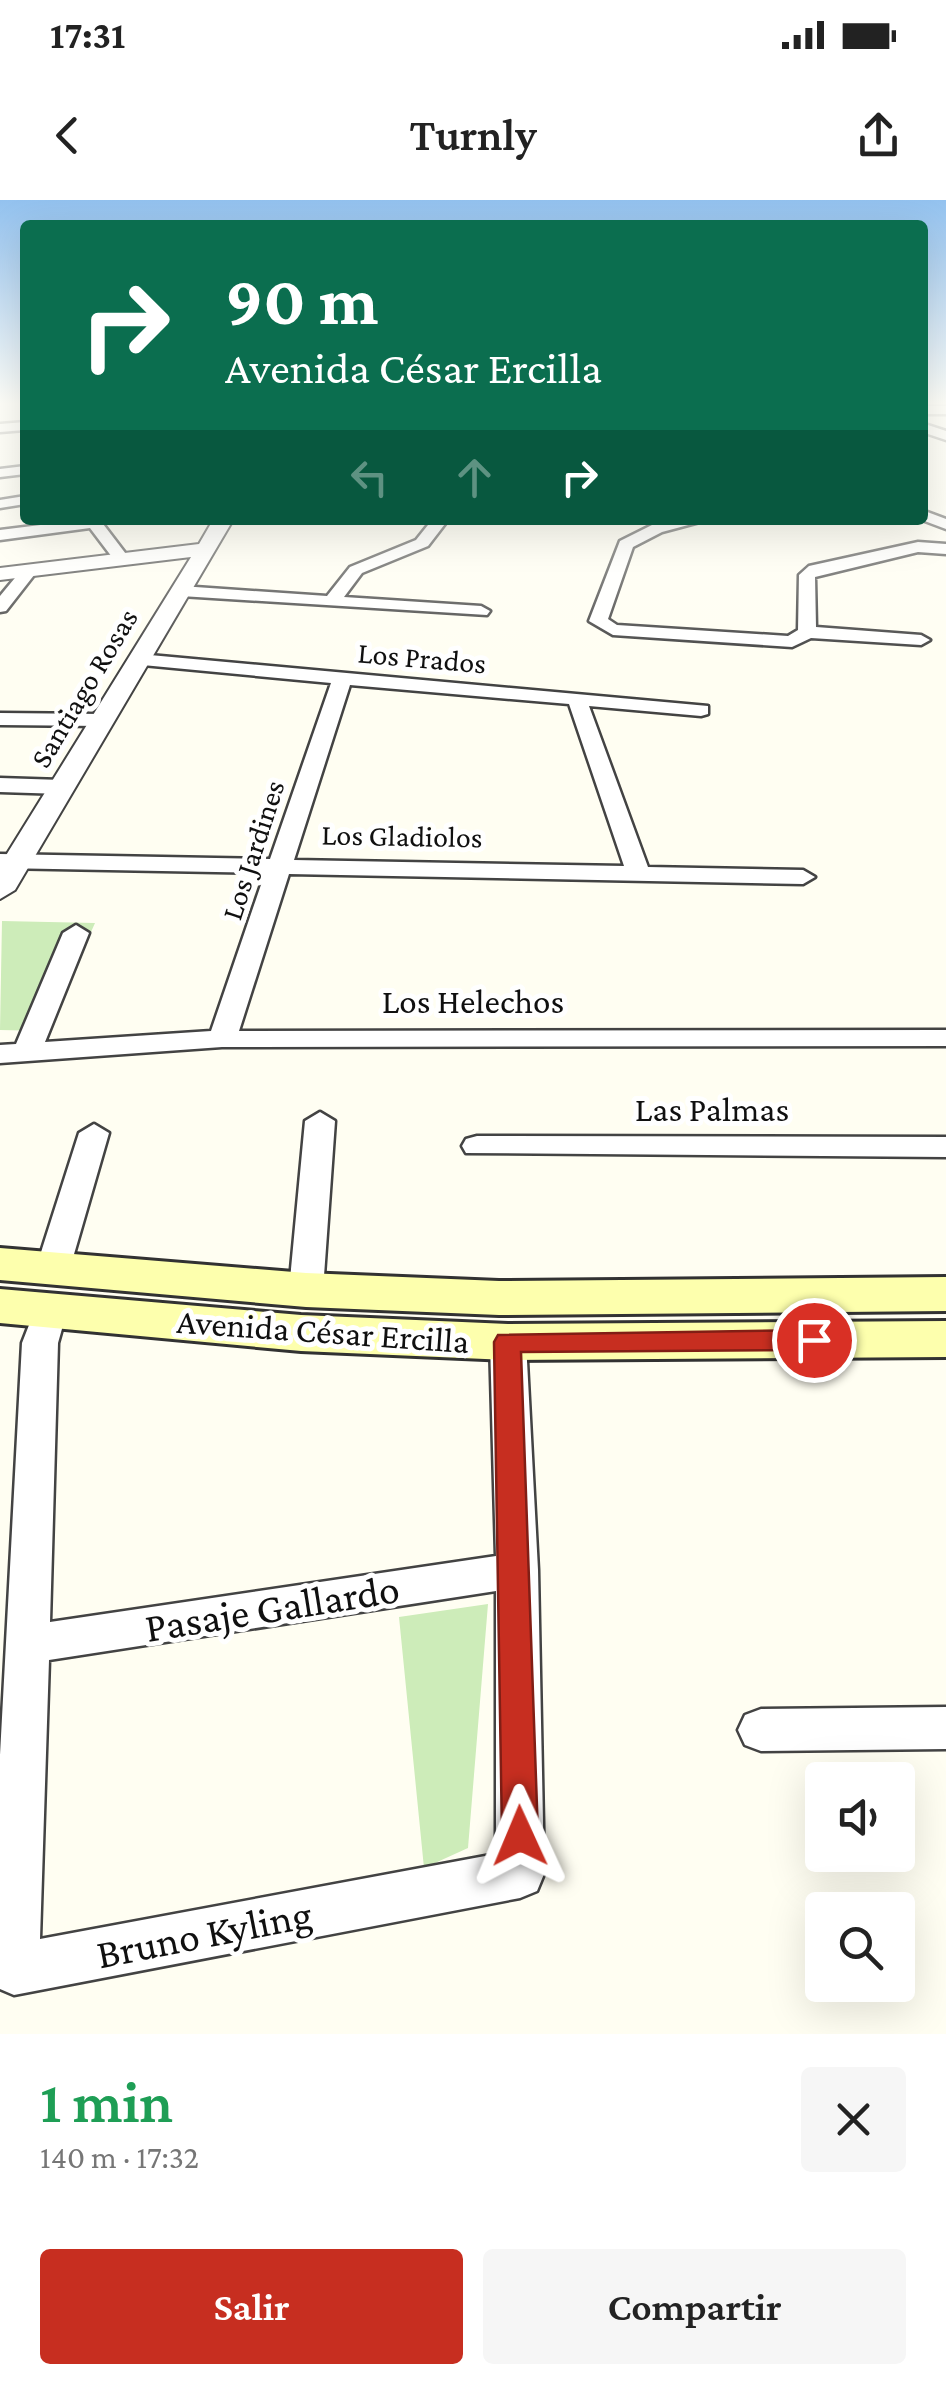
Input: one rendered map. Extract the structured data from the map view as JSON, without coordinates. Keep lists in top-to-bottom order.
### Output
{
  "streets": {
    "main road": ["Avenida César Ercilla"],
    "street": [
      "Los Prados",
      "Santiago Rosas",
      "Los Gladiolos",
      "Los Jardines",
      "Los Helechos",
      "Las Palmas",
      "Pasaje Gallardo",
      "Bruno Kyling"
    ]
  },
  "crossings": [
    ["Los Prados", "Santiago Rosas"],
    ["Los Prados", "Los Jardines"],
    ["Santiago Rosas", "Los Gladiolos"],
    ["Los Gladiolos", "Los Jardines"],
    ["Los Jardines", "Los Helechos"],
    ["Avenida César Ercilla", "Bruno Kyling"],
    ["Pasaje Gallardo", "Bruno Kyling"]
  ],
  "page": {
    "status": "17:31",
    "header": "Turnly",
    "turn": ["90 m", "Avenida César Ercilla"],
    "heading": ["1 min", "140 m · 17:32"],
    "buttons": ["Salir", "Compartir"]
  }
}
